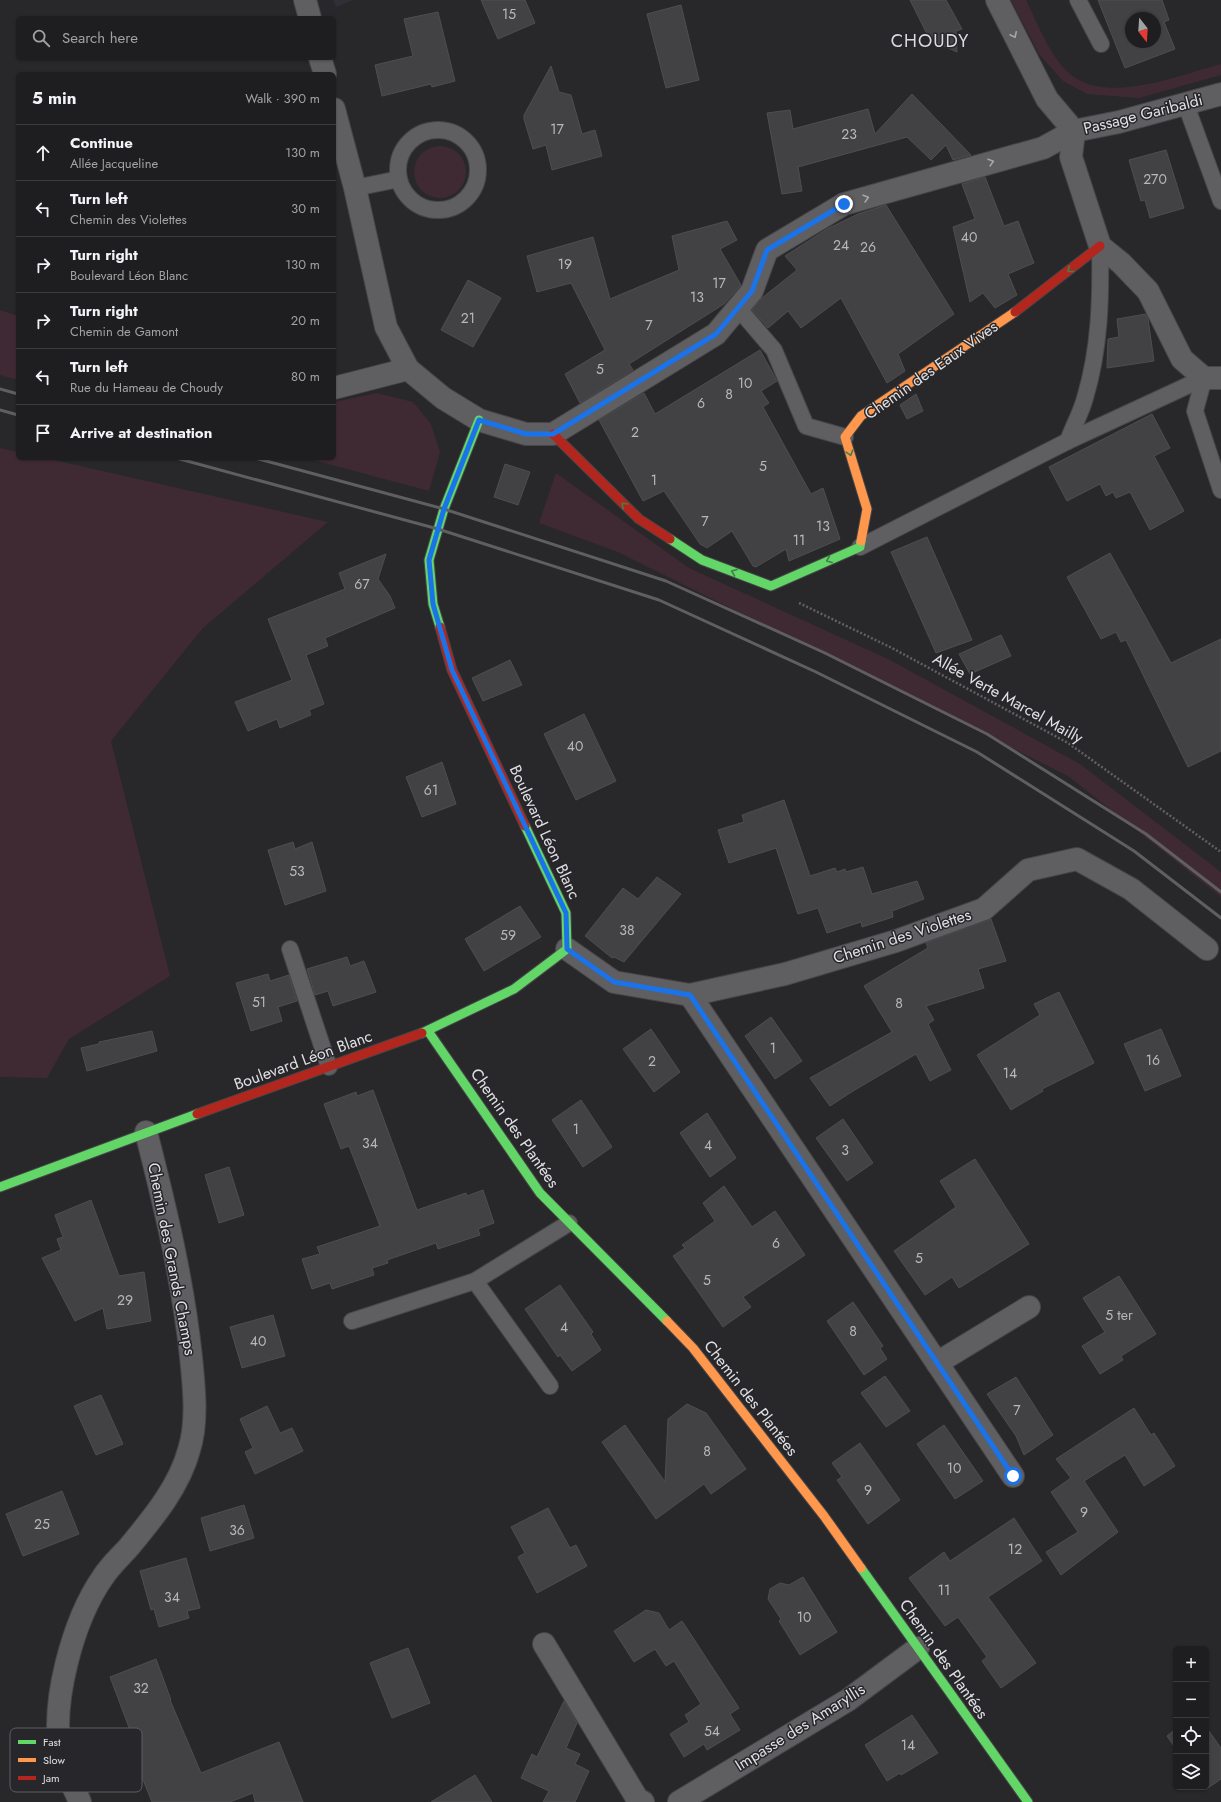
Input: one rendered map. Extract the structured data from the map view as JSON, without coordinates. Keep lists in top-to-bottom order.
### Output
{
  "streets": {
    "street": [
      "Passage Garibaldi",
      "Chemin des Eaux Vives",
      "Boulevard Léon Blanc",
      "Chemin des Violettes",
      "Chemin des Plantées",
      "Chemin des Grands Champs",
      "Impasse des Amaryllis"
    ],
    "path": ["Allée Verte Marcel Mailly"]
  },
  "crossings": [
    ["Boulevard Léon Blanc", "Chemin des Violettes"],
    ["Boulevard Léon Blanc", "Chemin des Plantées"],
    ["Boulevard Léon Blanc", "Chemin des Grands Champs"],
    ["Chemin des Plantées", "Impasse des Amaryllis"]
  ],
  "one_way": ["Passage Garibaldi", "Chemin des Eaux Vives"],
  "districts": ["CHOUDY"],
  "house_numbers": [
    "15",
    "17",
    "23",
    "270",
    "40",
    "24",
    "26",
    "19",
    "17",
    "13",
    "21",
    "7",
    "5",
    "10",
    "8",
    "6",
    "2",
    "5",
    "1",
    "7",
    "13",
    "11",
    "67",
    "40",
    "61",
    "53",
    "38",
    "59",
    "51",
    "8",
    "1",
    "16",
    "2",
    "14",
    "1",
    "34",
    "4",
    "3",
    "6",
    "5",
    "5",
    "29",
    "5 ter",
    "4",
    "8",
    "40",
    "7",
    "8",
    "10",
    "9",
    "9",
    "25",
    "36",
    "12",
    "11",
    "34",
    "10",
    "32",
    "54",
    "14"
  ],
  "legend": ["Fast", "Slow", "Jam"],
  "north": "bottom",
  "page": {
    "search": "Search here",
    "heading": ["5 min", "Walk · 390 m"],
    "list": [
      ["Continue", "Allée Jacqueline", "130 m"],
      ["Turn left", "Chemin des Violettes", "30 m"],
      ["Turn right", "Boulevard Léon Blanc", "130 m"],
      ["Turn right", "Chemin de Gamont", "20 m"],
      ["Turn left", "Rue du Hameau de Choudy", "80 m"],
      "Arrive at destination"
    ],
    "map_buttons": ["+", "−"]
  }
}
